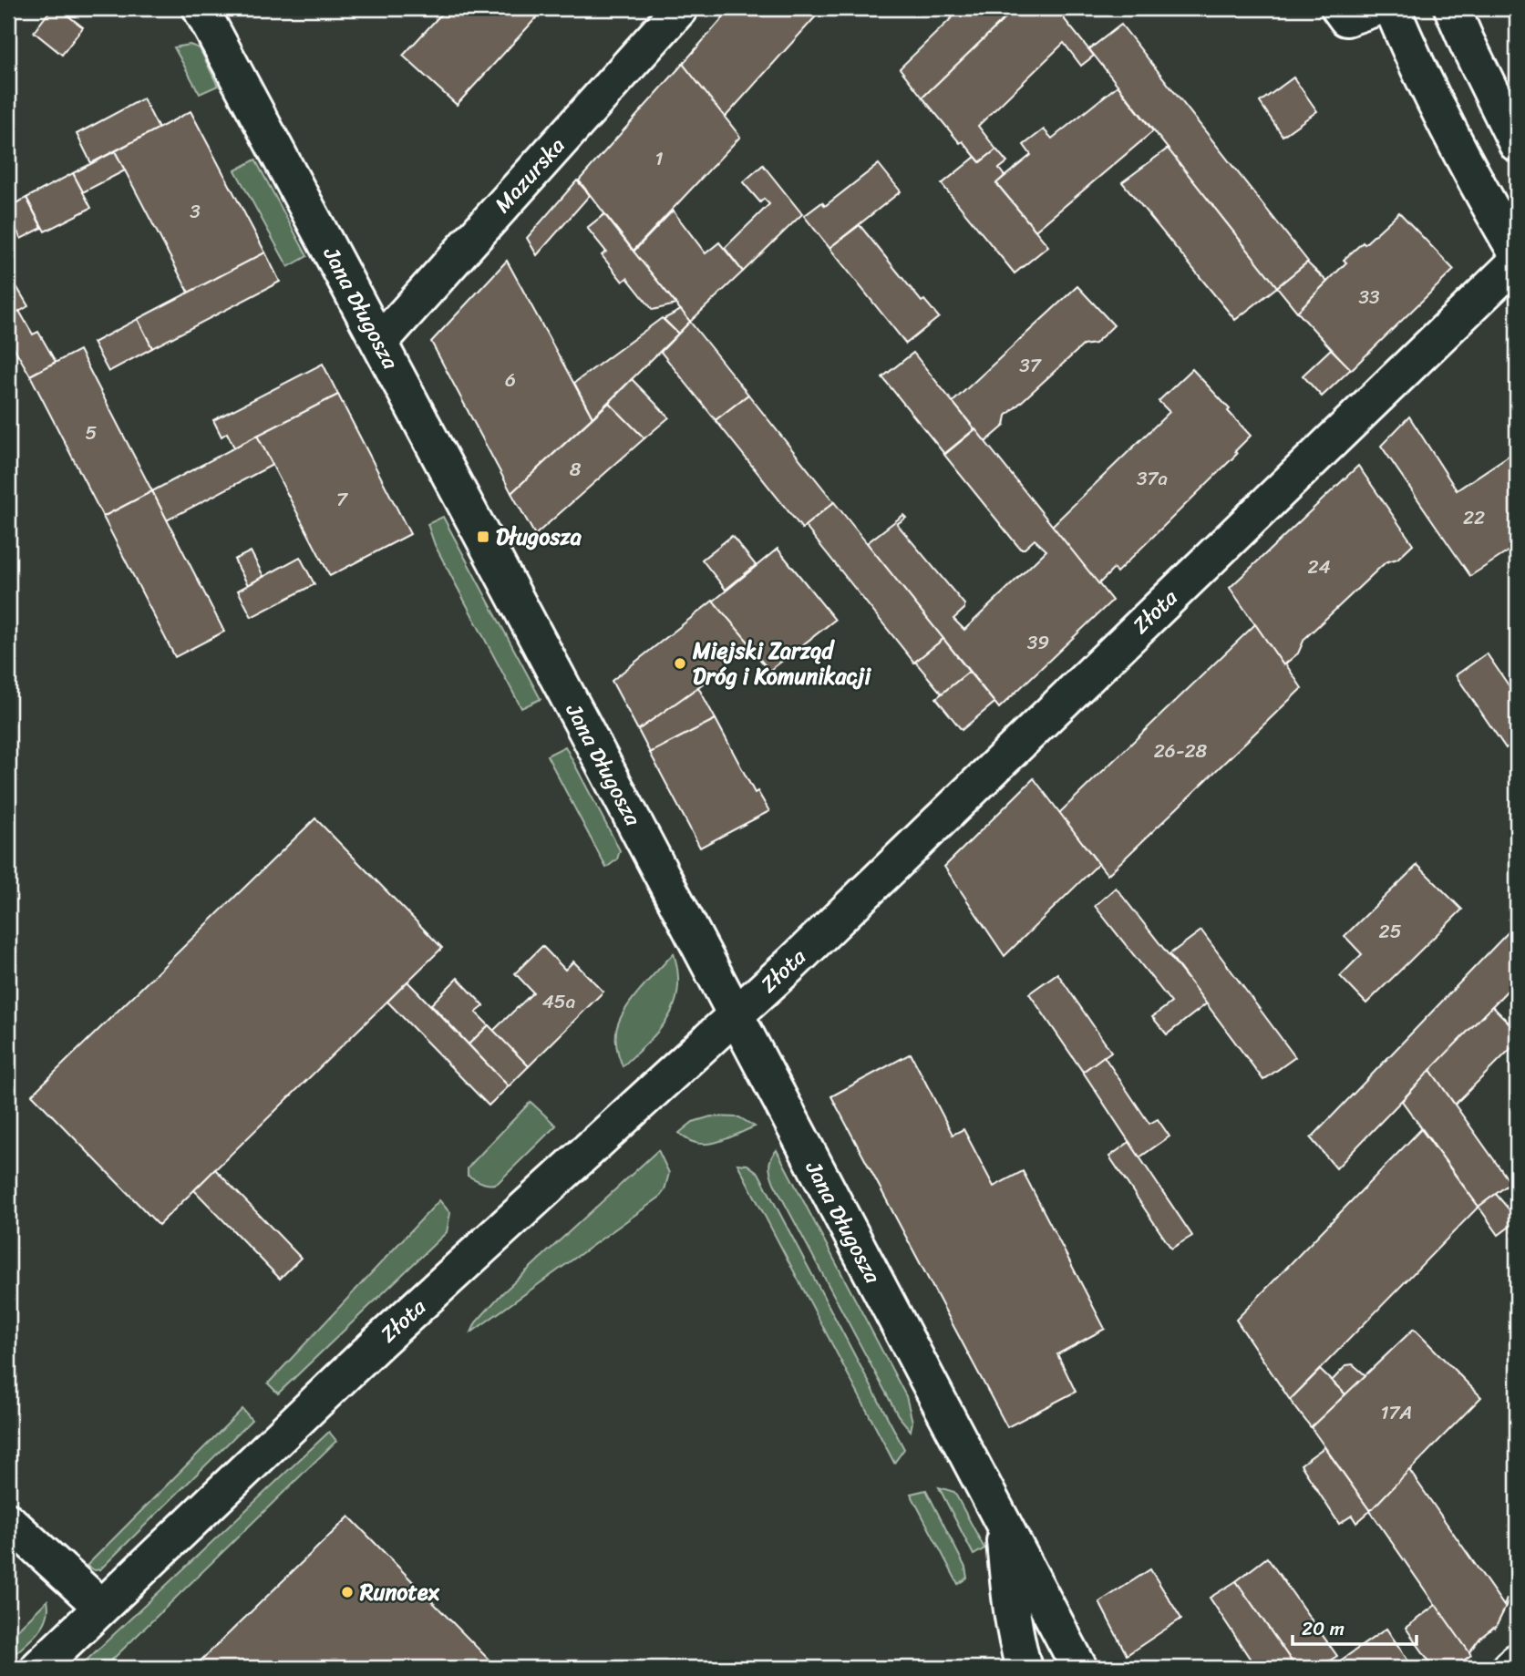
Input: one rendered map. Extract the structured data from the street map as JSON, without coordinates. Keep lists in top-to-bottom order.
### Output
{
  "streets": {
    "street": ["Mazurska", "Jana Długosza", "Złota"]
  },
  "crossings": [
    ["Mazurska", "Jana Długosza"],
    ["Jana Długosza", "Złota"]
  ],
  "places": {
    "transit": ["Długosza"],
    "other": ["Miejski Zarząd Dróg i Komunikacji", "Runotex"]
  },
  "house_numbers": [
    "1",
    "3",
    "33",
    "37",
    "6",
    "5",
    "8",
    "37a",
    "7",
    "22",
    "24",
    "39",
    "26-28",
    "25",
    "45a",
    "17A"
  ],
  "scale_bar": "20 m"
}
